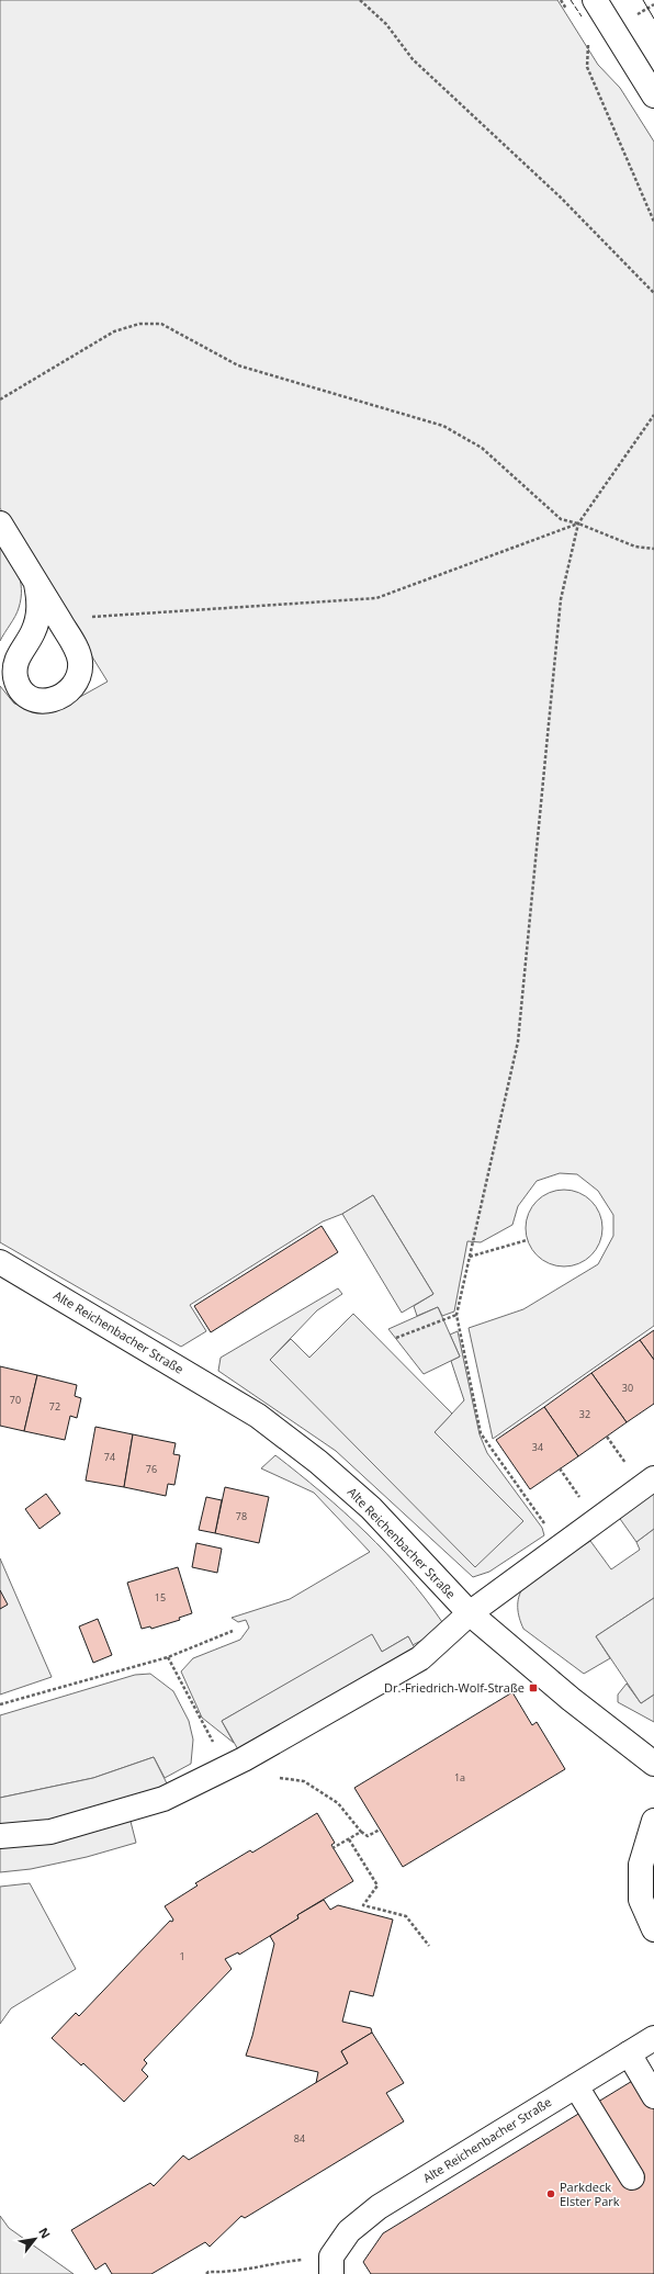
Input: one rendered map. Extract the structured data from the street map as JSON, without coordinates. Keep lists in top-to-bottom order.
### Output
{
  "streets": {
    "street": ["Alte Reichenbacher Straße"]
  },
  "places": {
    "transit": ["Dr.-Friedrich-Wolf-Straße"],
    "other": ["Parkdeck Elster Park"]
  },
  "house_numbers": [
    "30",
    "70",
    "72",
    "32",
    "34",
    "74",
    "76",
    "78",
    "15",
    "1a",
    "1",
    "84"
  ],
  "north": "top right"
}
